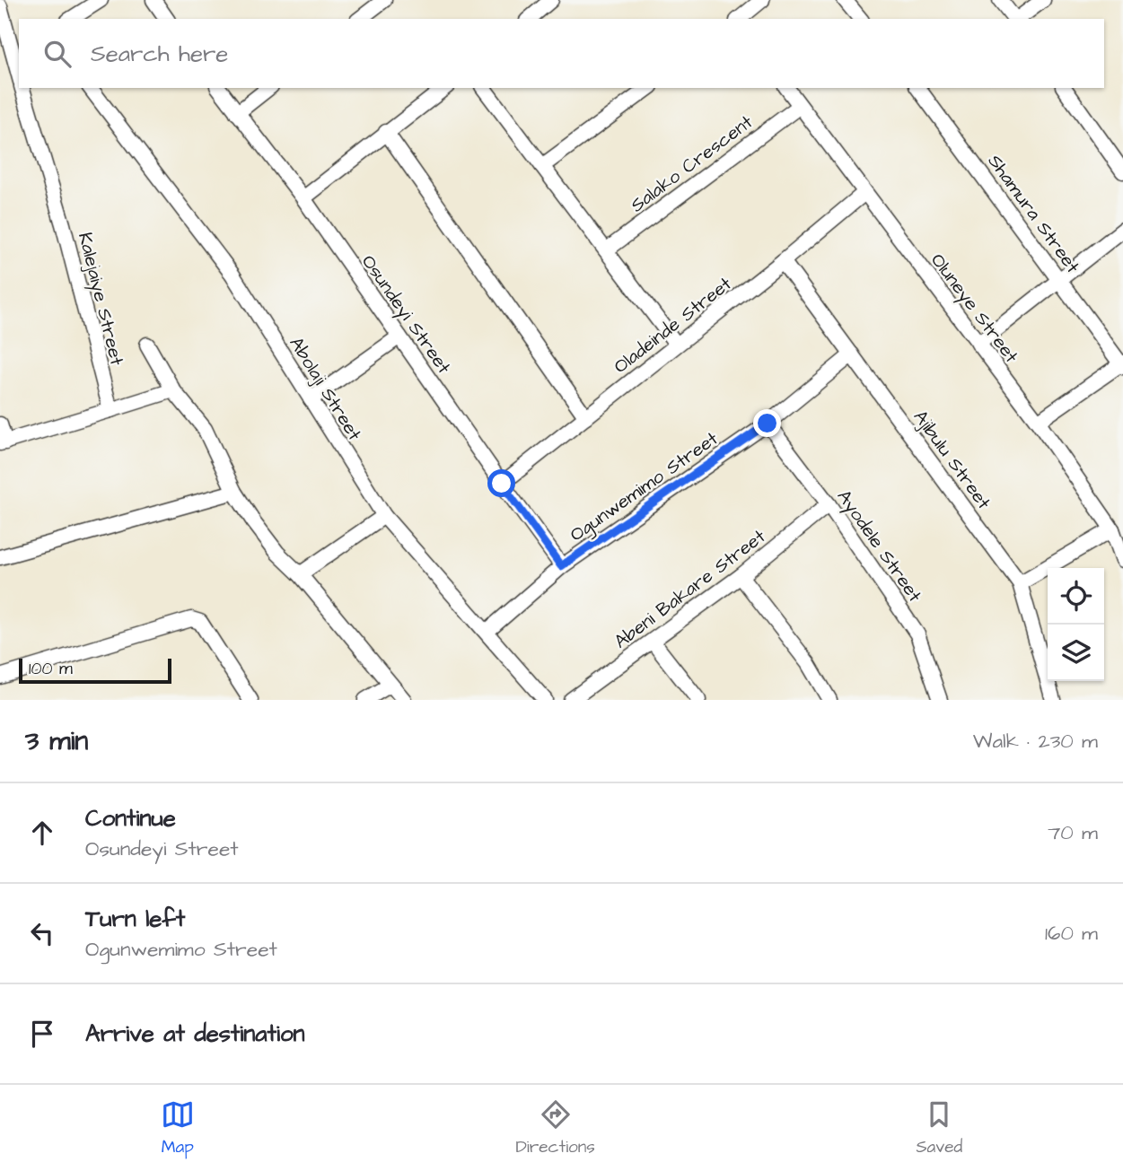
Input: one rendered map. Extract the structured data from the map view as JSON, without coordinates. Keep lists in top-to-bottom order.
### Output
{
  "streets": {
    "street": [
      "Salako Crescent",
      "Shamura Street",
      "Kalejaiye Street",
      "Oluneye Street",
      "Osundeyi Street",
      "Oladeinde Street",
      "Abolaji Street",
      "Ajibulu Street",
      "Ogunwemimo Street",
      "Ayodele Street",
      "Abeni Bakare Street"
    ]
  },
  "crossings": [
    ["Salako Crescent", "Oluneye Street"],
    ["Oluneye Street", "Oladeinde Street"],
    ["Osundeyi Street", "Oladeinde Street"],
    ["Osundeyi Street", "Ogunwemimo Street"],
    ["Oladeinde Street", "Ajibulu Street"],
    ["Abolaji Street", "Ogunwemimo Street"],
    ["Ajibulu Street", "Ogunwemimo Street"],
    ["Ogunwemimo Street", "Ayodele Street"],
    ["Ayodele Street", "Abeni Bakare Street"]
  ],
  "scale_bar": "100 m",
  "page": {
    "search": "Search here",
    "scale": "100 m",
    "heading": ["3 min", "Walk · 230 m"],
    "list": [
      ["Continue", "Osundeyi Street", "70 m"],
      ["Turn left", "Ogunwemimo Street", "160 m"],
      "Arrive at destination"
    ],
    "nav": ["Map", "Directions", "Saved"]
  }
}
